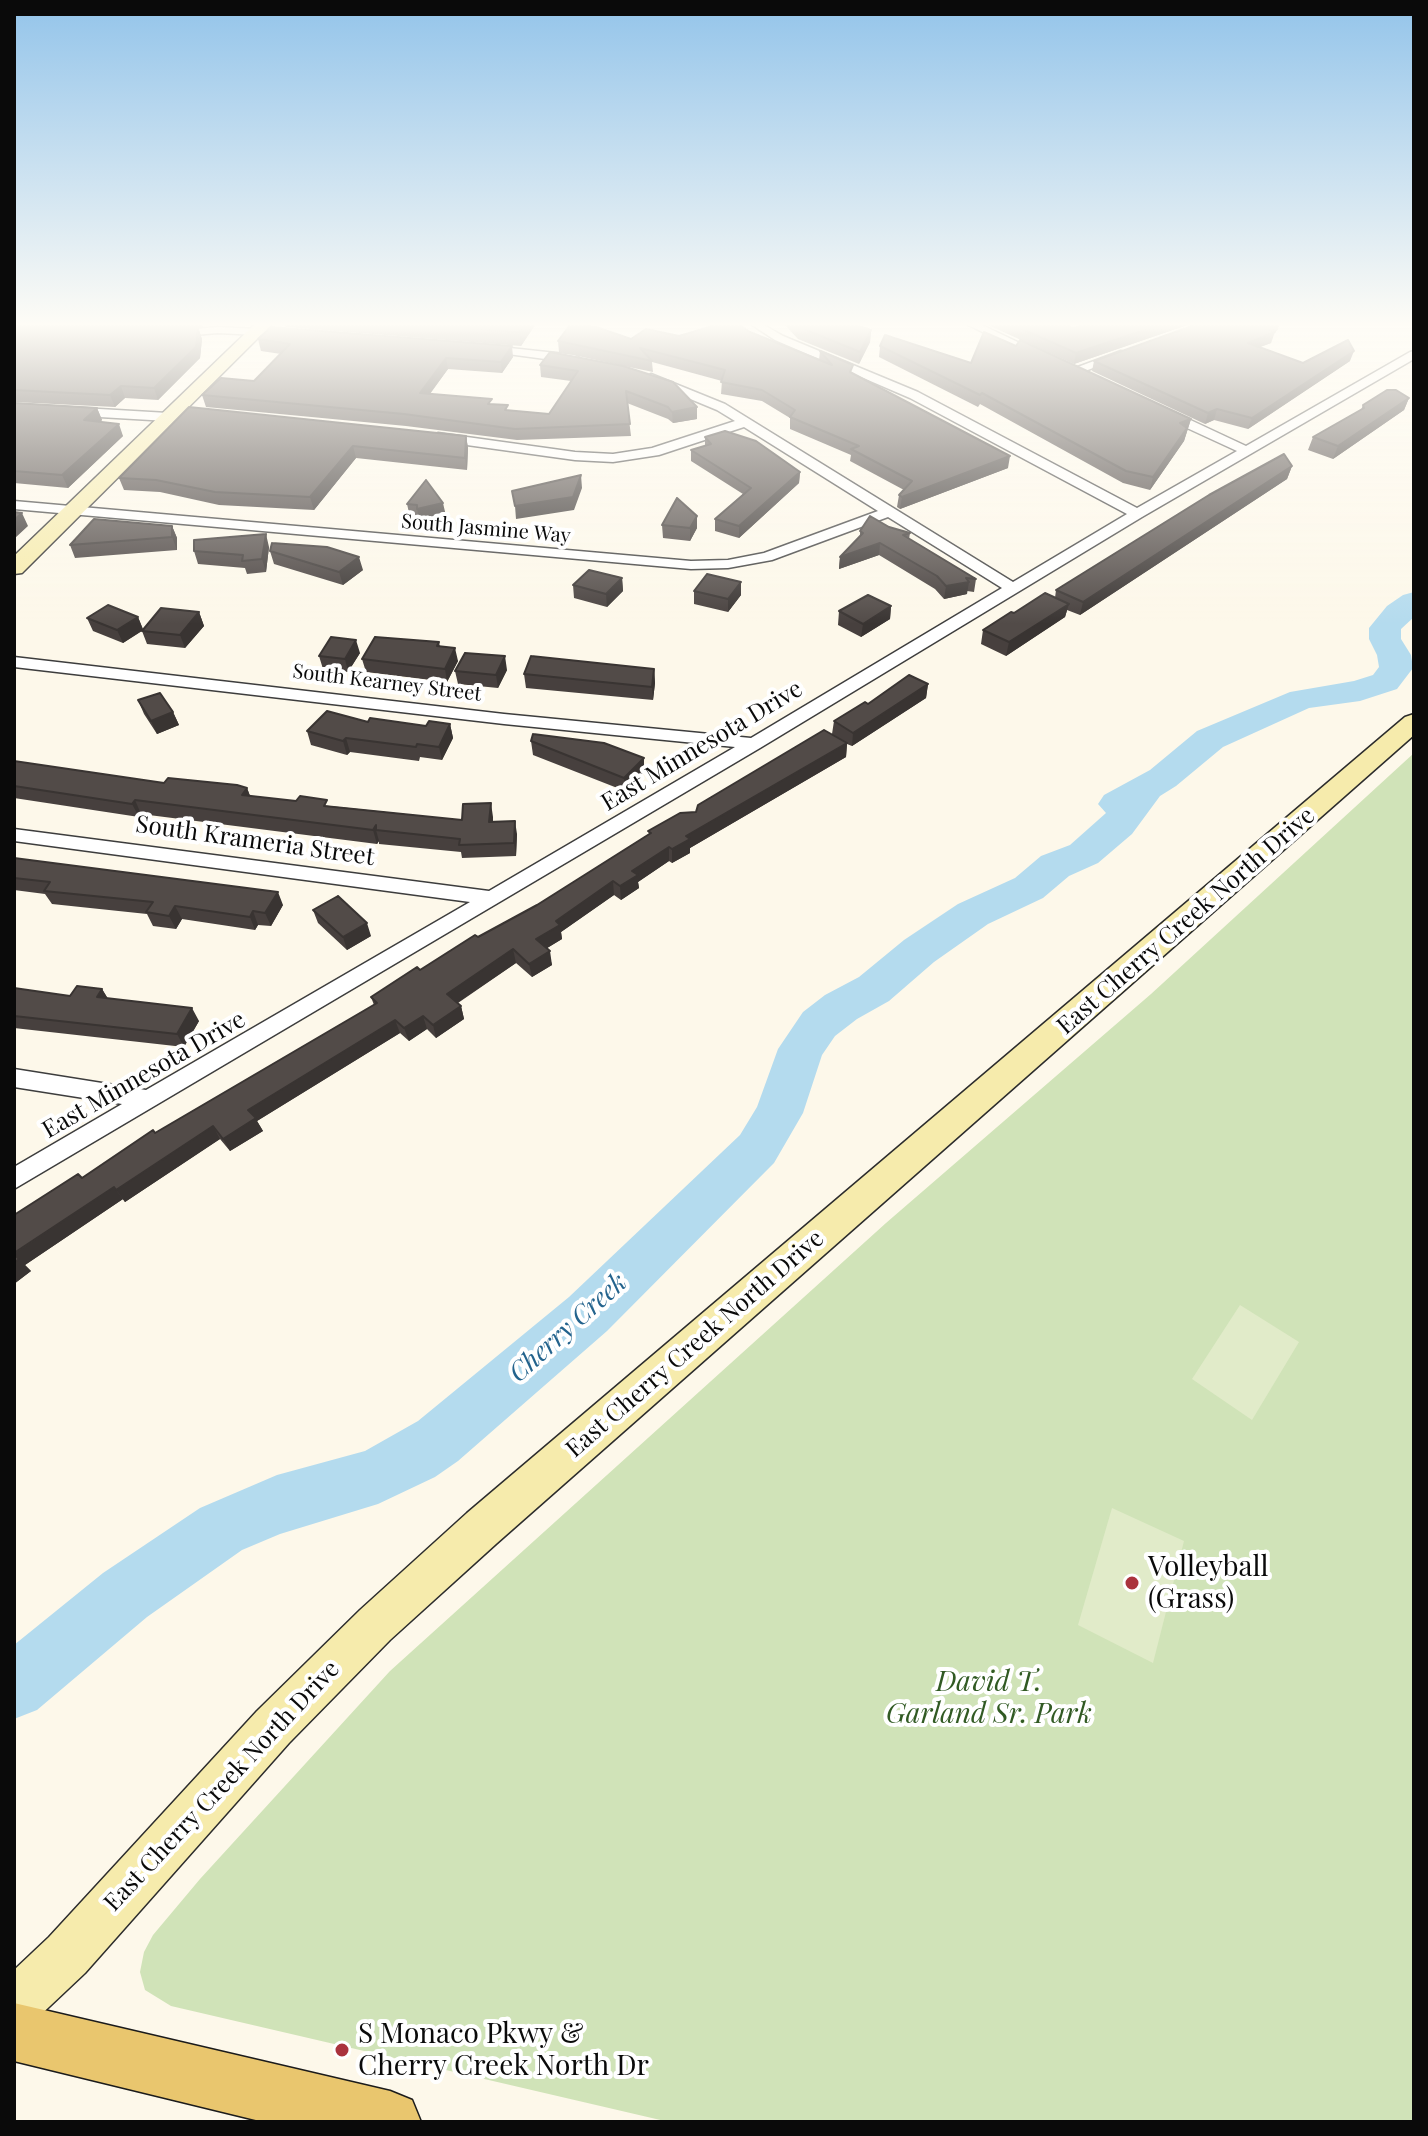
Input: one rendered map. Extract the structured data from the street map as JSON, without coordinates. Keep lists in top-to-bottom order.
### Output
{
  "streets": {
    "street": [
      "South Jasmine Way",
      "South Kearney Street",
      "East Minnesota Drive",
      "South Krameria Street",
      "East Cherry Creek North Drive"
    ]
  },
  "crossings": [
    ["South Kearney Street", "East Minnesota Drive"],
    ["East Minnesota Drive", "South Krameria Street"]
  ],
  "water": ["Cherry Creek"],
  "parks": ["David T. Garland Sr. Park"],
  "places": ["Volleyball (Grass)", "S Monaco Pkwy & Cherry Creek North Dr"]
}
